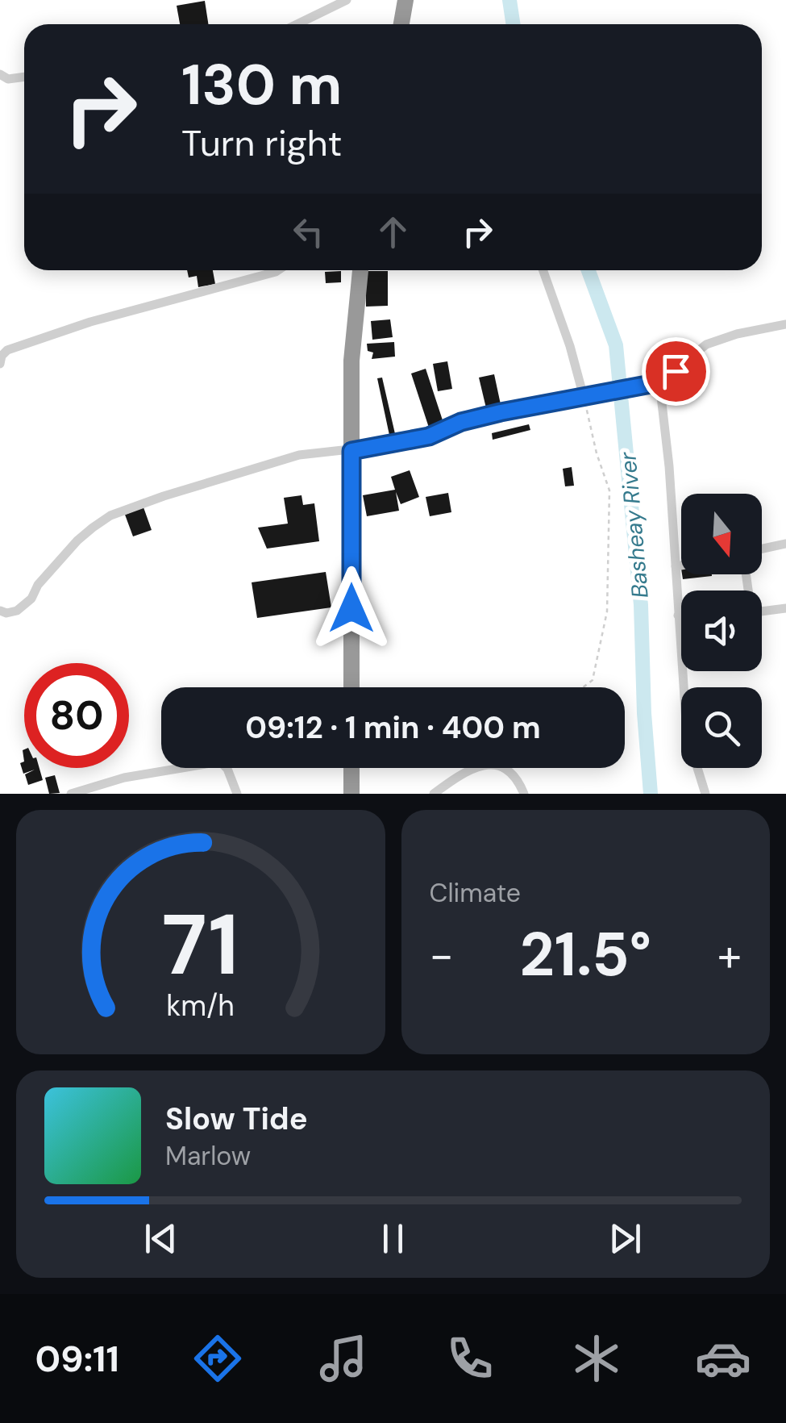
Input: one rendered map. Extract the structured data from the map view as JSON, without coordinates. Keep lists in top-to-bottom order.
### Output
{
  "water": ["Basheay River"],
  "north": "bottom",
  "page": {
    "turn": ["130 m", "Turn right"],
    "limit": "80",
    "trip": "09:12 · 1 min · 400 m",
    "tile": "Climate",
    "heat": ["−", "21.5°", "+"],
    "song": ["Slow Tide", "Marlow"],
    "tabs": "09:11",
    "gauge": ["71", "km/h"]
  }
}
